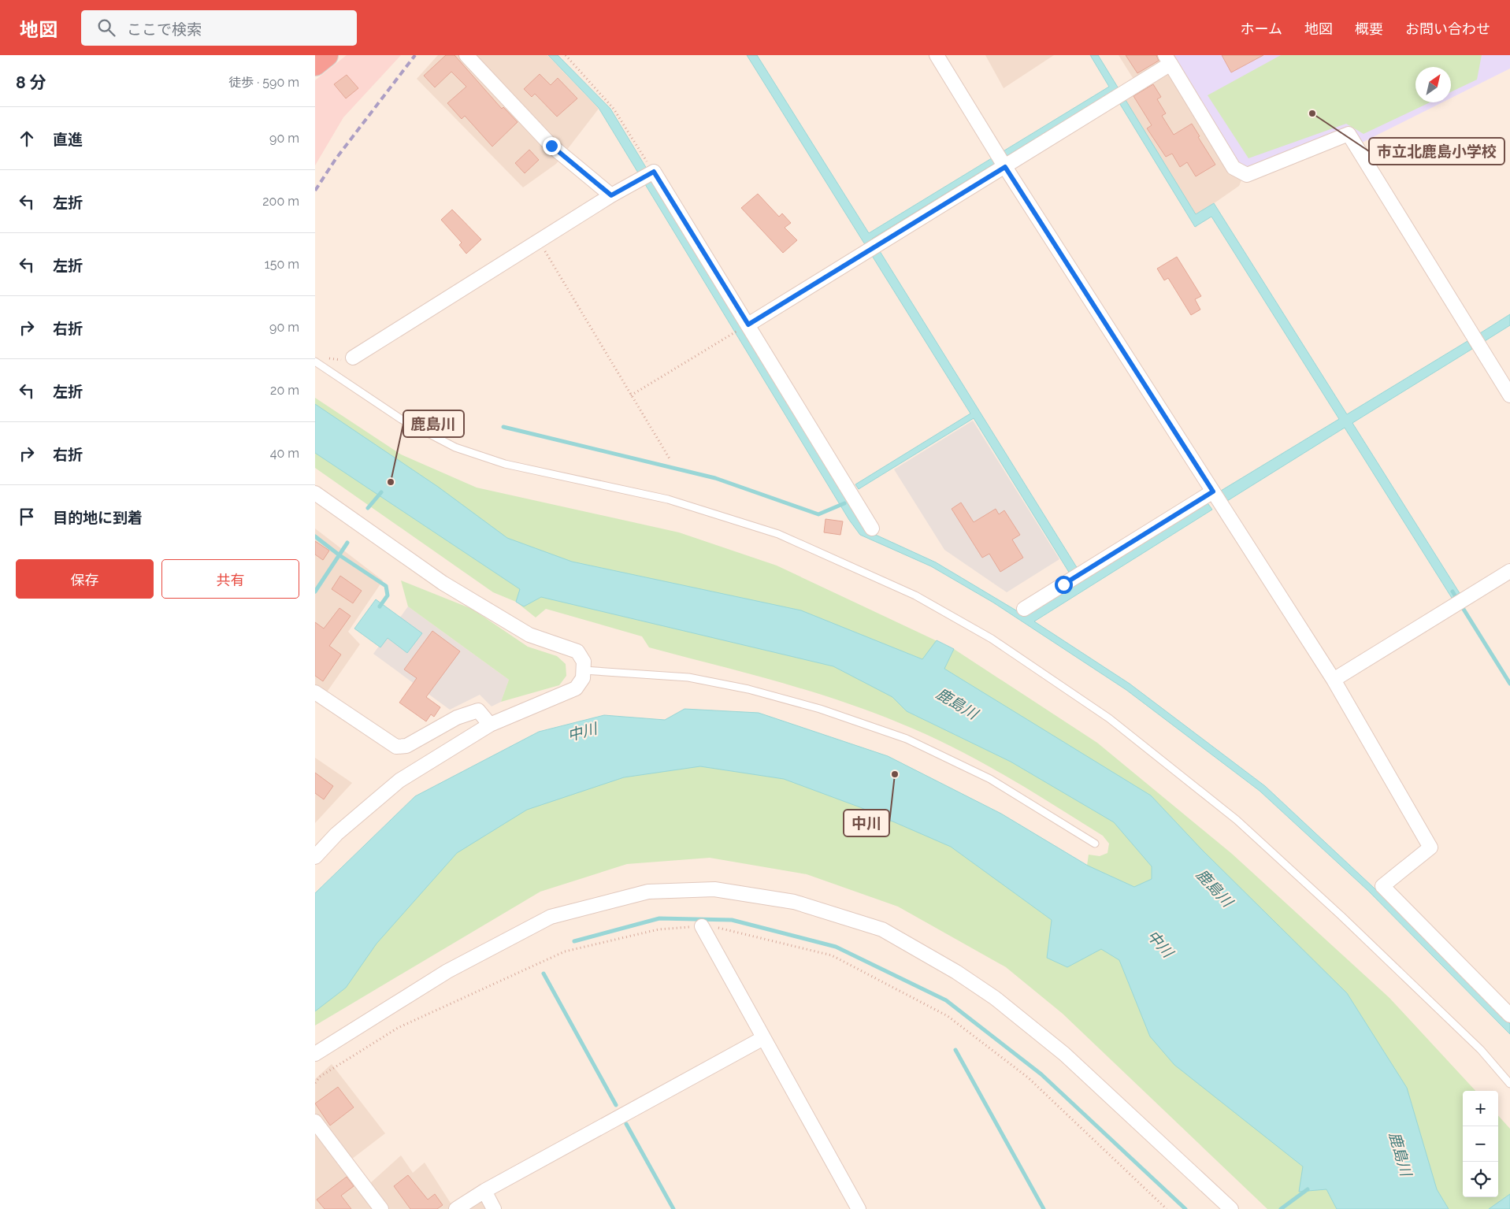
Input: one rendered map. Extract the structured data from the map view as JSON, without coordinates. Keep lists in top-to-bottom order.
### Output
{
  "water": ["鹿島川", "中川"],
  "places": ["市立北鹿島小学校", "鹿島川", "中川"],
  "north": "top right",
  "page": {
    "header": "地図",
    "search": "ここで検索",
    "nav": [
      "ホーム",
      "地図",
      "概要",
      "お問い合わせ"
    ],
    "heading": ["8 分", "徒歩 · 590 m"],
    "list": [
      ["直進", "90 m"],
      ["左折", "200 m"],
      ["左折", "150 m"],
      ["右折", "90 m"],
      ["左折", "20 m"],
      ["右折", "40 m"],
      "目的地に到着"
    ],
    "buttons": ["保存", "共有"],
    "map_buttons": ["+", "−"]
  }
}
